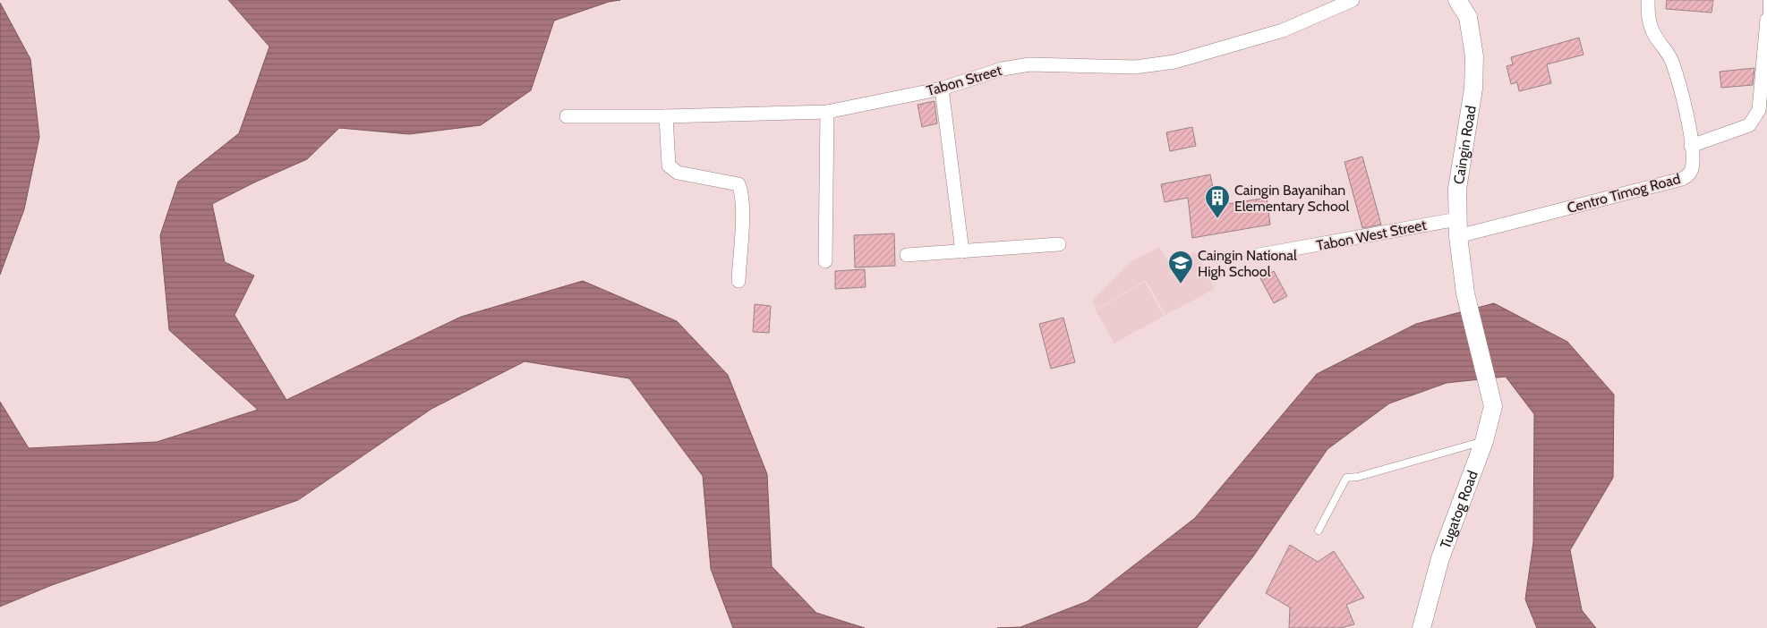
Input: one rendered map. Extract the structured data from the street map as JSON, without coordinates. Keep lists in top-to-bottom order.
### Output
{
  "streets": {
    "street": [
      "Tabon Street",
      "Caingin Road",
      "Centro Timog Road",
      "Tabon West Street",
      "Tugatog Road"
    ]
  },
  "crossings": [
    ["Caingin Road", "Centro Timog Road"],
    ["Caingin Road", "Tabon West Street"],
    ["Caingin Road", "Tugatog Road"],
    ["Centro Timog Road", "Tabon West Street"]
  ],
  "places": {
    "building": ["Caingin Bayanihan Elementary School"],
    "school or university": ["Caingin National High School"]
  }
}
